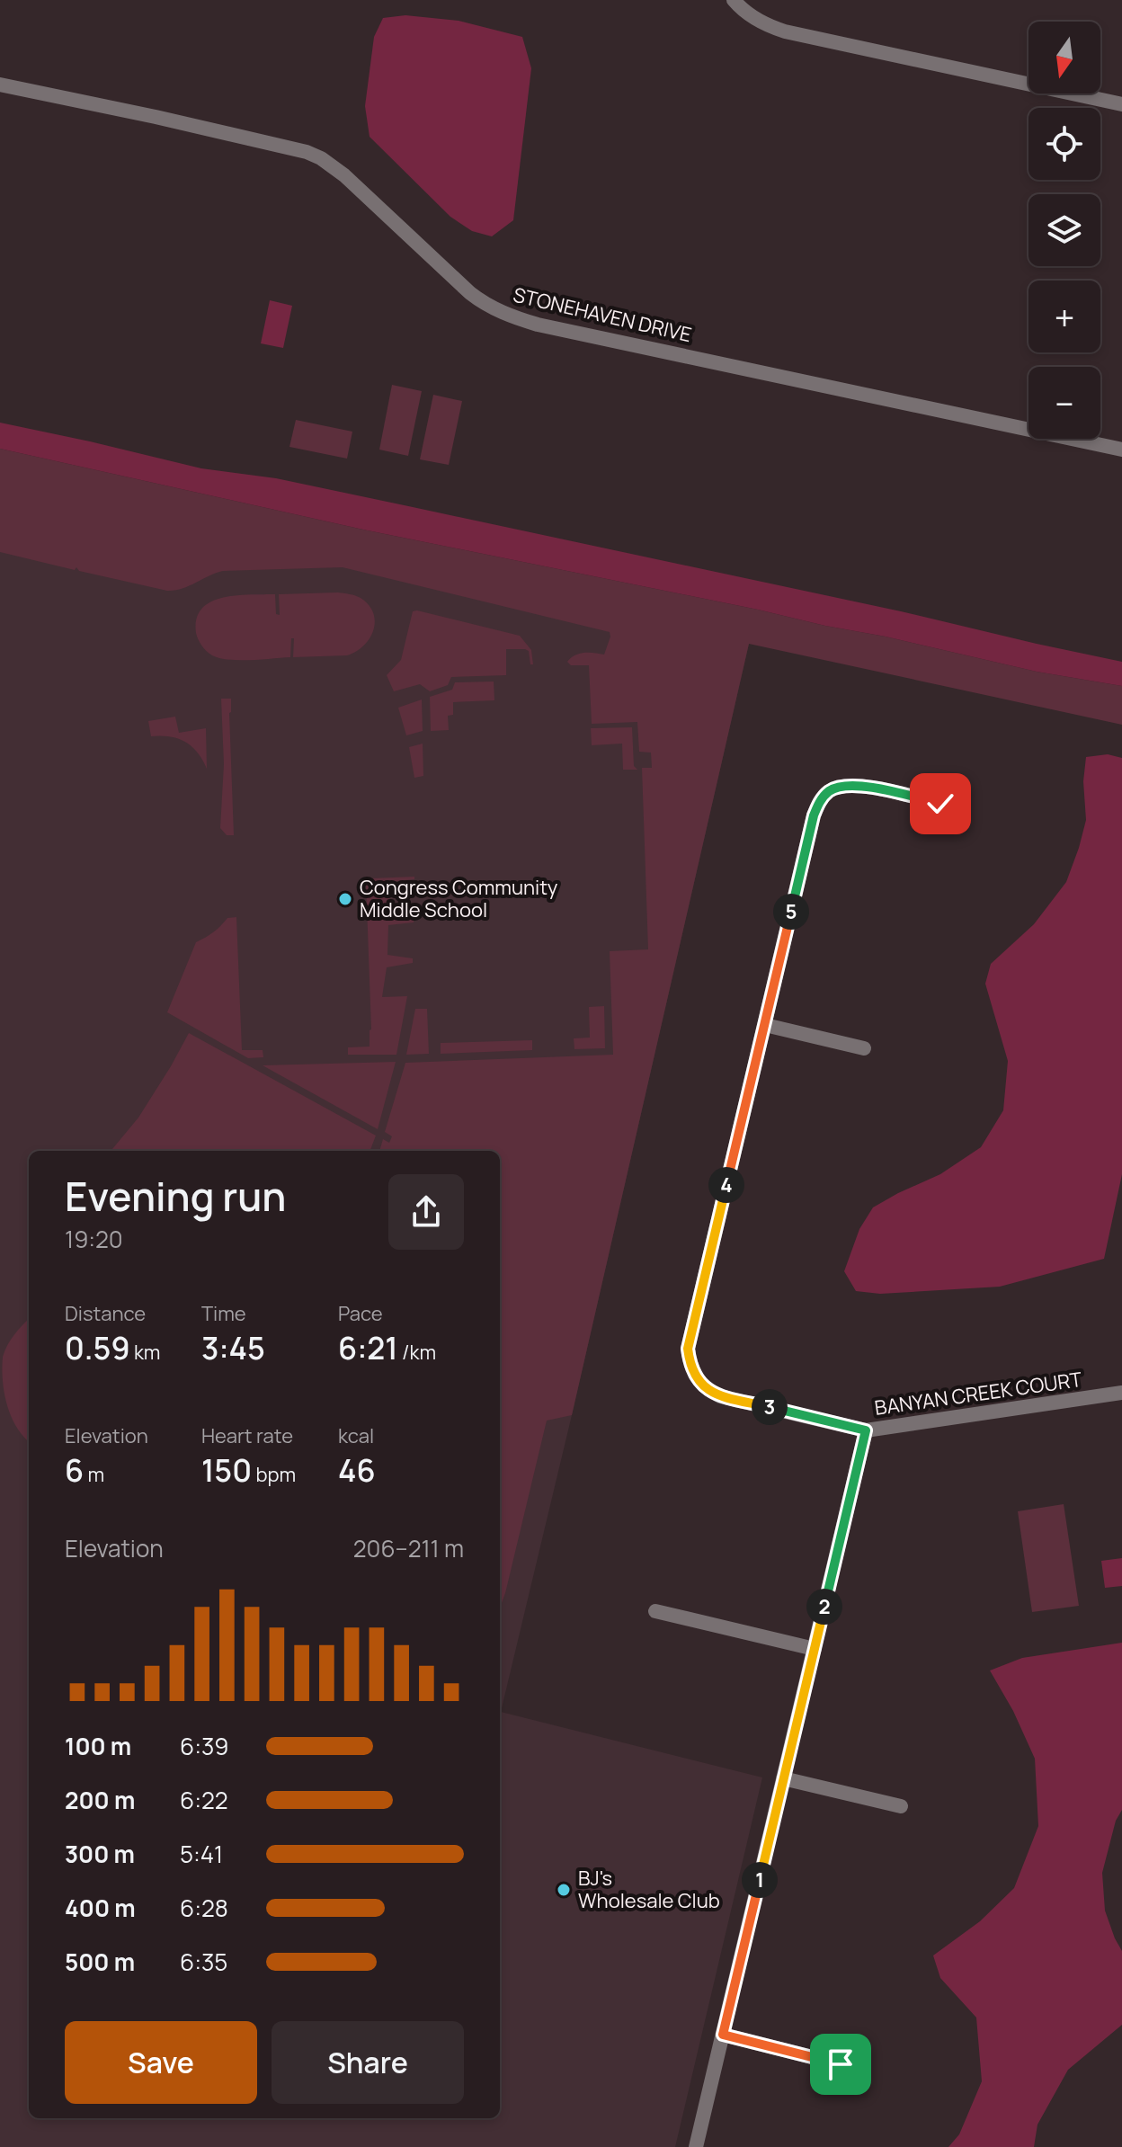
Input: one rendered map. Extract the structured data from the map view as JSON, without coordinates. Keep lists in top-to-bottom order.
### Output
{
  "streets": {
    "street": ["STONEHAVEN DRIVE", "BANYAN CREEK COURT"]
  },
  "places": ["Congress Community Middle School", "BJ's Wholesale Club"],
  "north": "bottom",
  "page": {
    "map_buttons": ["+", "−"],
    "pins": [
      "5",
      "4",
      "3",
      "2",
      "1"
    ],
    "heading": ["Evening run", "19:20"],
    "stats": [
      ["Distance", "0.59 km"],
      ["Time", "3:45"],
      ["Pace", "6:21 /km"],
      ["Elevation", "6 m"],
      ["Heart rate", "150 bpm"],
      ["kcal", "46"]
    ],
    "chart": ["Elevation", "206–211 m"],
    "list": [
      {
        "name": "100 m",
        "note": "6:39"
      },
      {
        "name": "200 m",
        "note": "6:22"
      },
      {
        "name": "300 m",
        "note": "5:41"
      },
      {
        "name": "400 m",
        "note": "6:28"
      },
      {
        "name": "500 m",
        "note": "6:35"
      }
    ],
    "buttons": ["Save", "Share"]
  }
}
